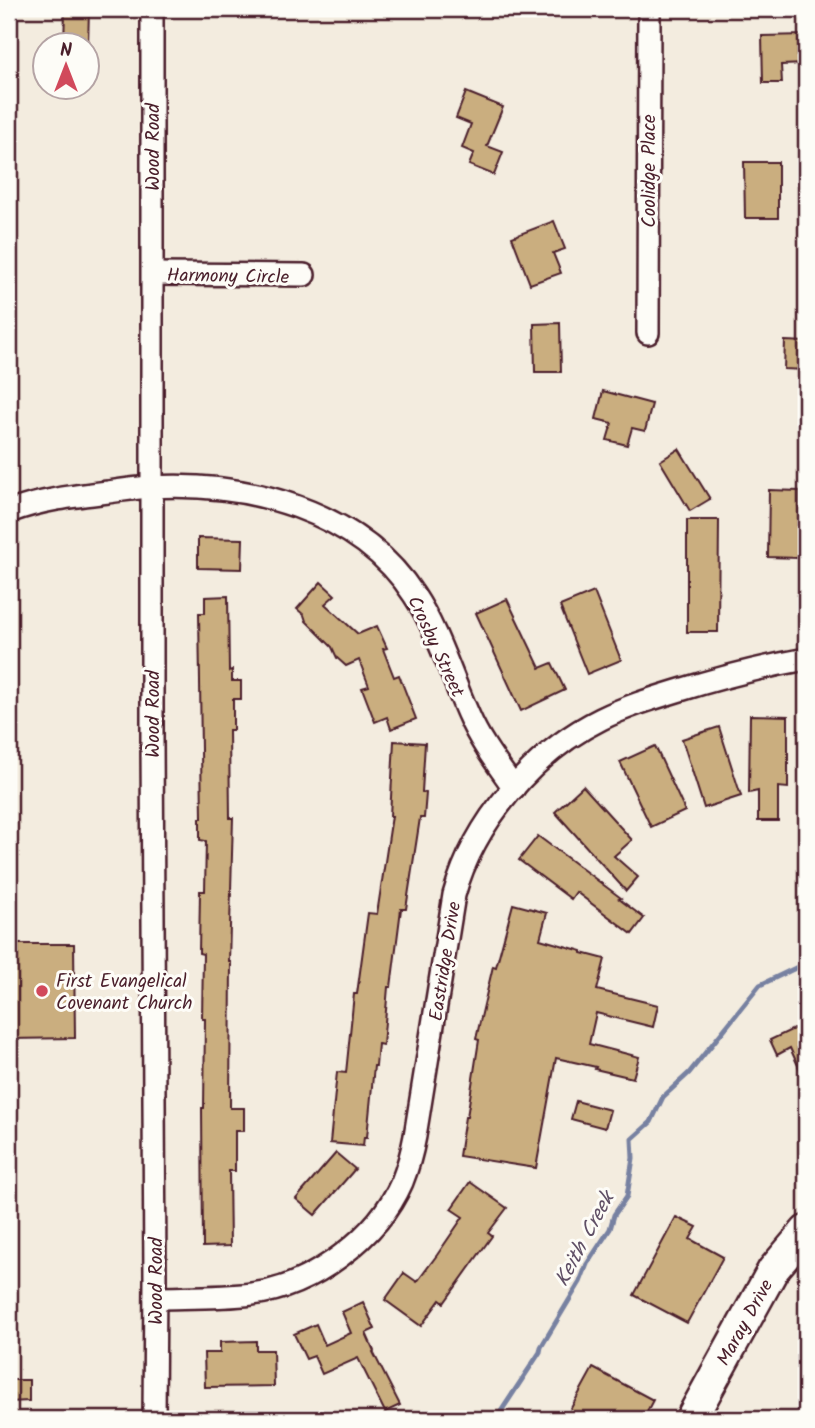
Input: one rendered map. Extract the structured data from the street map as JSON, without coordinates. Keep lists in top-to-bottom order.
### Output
{
  "streets": {
    "street": [
      "Wood Road",
      "Coolidge Place",
      "Harmony Circle",
      "Crosby Street",
      "Eastridge Drive",
      "Maray Drive"
    ]
  },
  "crossings": [
    ["Wood Road", "Harmony Circle"],
    ["Wood Road", "Crosby Street"],
    ["Wood Road", "Eastridge Drive"],
    ["Crosby Street", "Eastridge Drive"]
  ],
  "water": ["Keith Creek"],
  "places": ["First Evangelical Covenant Church"],
  "north": "top"
}
